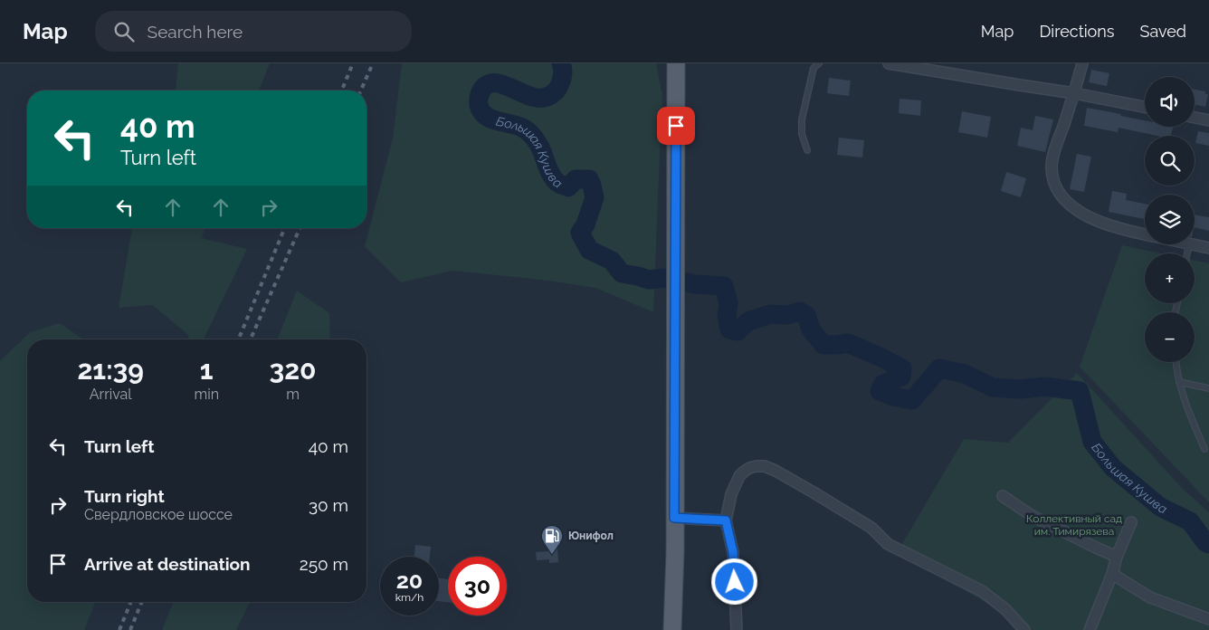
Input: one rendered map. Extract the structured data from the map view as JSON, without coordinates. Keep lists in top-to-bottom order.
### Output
{
  "water": ["Большая Кушва"],
  "parks": ["Коллективный сад им. Тимирязева"],
  "places": {
    "fuel station": ["Юнифол"]
  },
  "page": {
    "header": "Map",
    "search": "Search here",
    "nav": ["Map", "Directions", "Saved"],
    "map_buttons": ["+", "−"],
    "turn": ["40 m", "Turn left"],
    "eta": [
      "21:39",
      "Arrival",
      "1",
      "min",
      "320",
      "m"
    ],
    "list": [
      {
        "name": "Turn left",
        "value": "40 m"
      },
      {
        "name": "Turn right",
        "note": "Свердловское шоссе",
        "value": "30 m"
      },
      {
        "name": "Arrive at destination",
        "value": "250 m"
      }
    ],
    "speed": "20 km/h",
    "limit": "30"
  }
}
